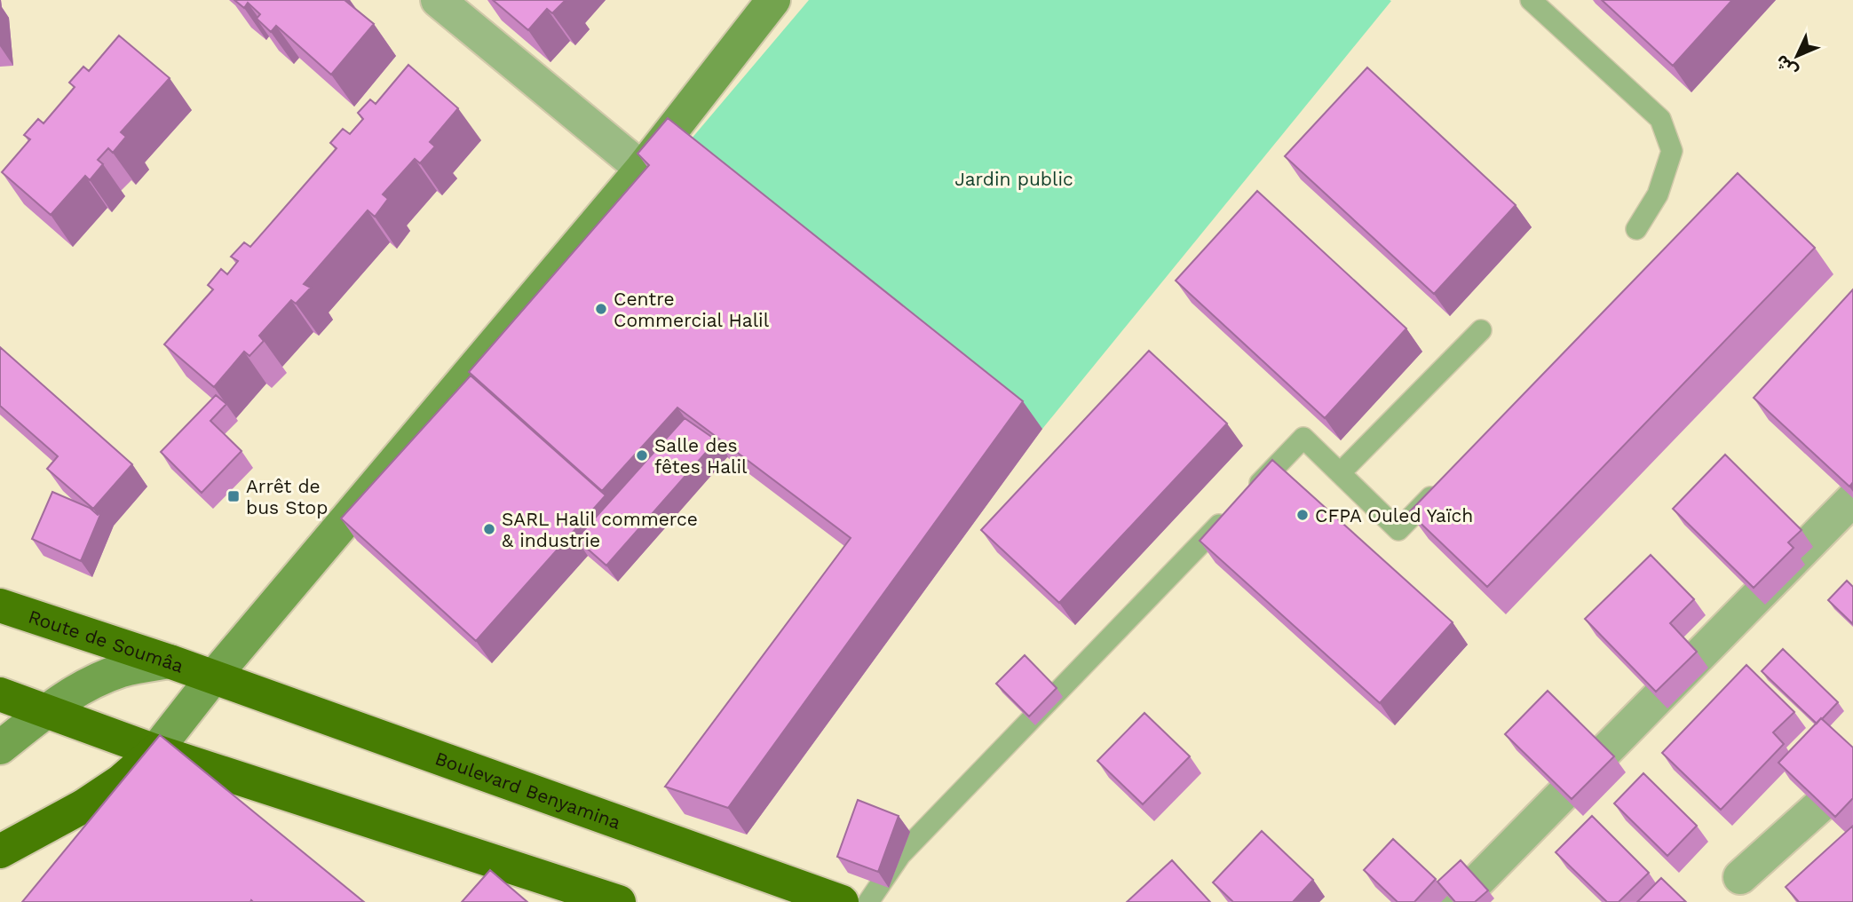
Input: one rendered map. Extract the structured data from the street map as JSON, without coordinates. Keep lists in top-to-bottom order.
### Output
{
  "streets": {
    "highway": ["Route de Soumâa", "Boulevard Benyamina"]
  },
  "crossings": [
    ["Route de Soumâa", "Boulevard Benyamina"]
  ],
  "parks": ["Jardin public"],
  "places": {
    "other": [
      "Centre Commercial Halil",
      "Salle des fêtes Halil",
      "CFPA Ouled Yaïch",
      "SARL Halil commerce & industrie"
    ],
    "transit": ["Arrêt de bus Stop"]
  },
  "north": "bottom left"
}
